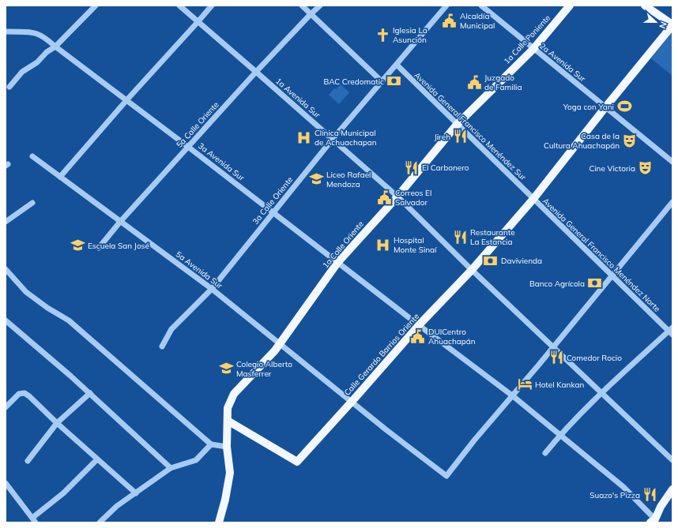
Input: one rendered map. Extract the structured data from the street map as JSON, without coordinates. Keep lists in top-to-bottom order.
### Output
{
  "streets": {
    "main road": ["1a Calle Poniente", "1a Calle Oriente", "Calle Gerardo Barrios Oriente"],
    "street": [
      "2a Avenida Sur",
      "1a Avenida Sur",
      "5a Calle Oriente",
      "Avenida General Francisco Menéndez Sur",
      "3a Avenida Sur",
      "3a Calle Oriente",
      "Avenida General Francisco Menéndez Norte",
      "5a Avenida Sur"
    ]
  },
  "crossings": [
    ["1a Calle Poniente", "2a Avenida Sur"],
    ["1a Calle Poniente", "Avenida General Francisco Menéndez Sur"],
    ["1a Calle Poniente", "1a Calle Oriente"],
    ["2a Avenida Sur", "Calle Gerardo Barrios Oriente"],
    ["1a Avenida Sur", "5a Calle Oriente"],
    ["1a Avenida Sur", "3a Calle Oriente"],
    ["1a Avenida Sur", "1a Calle Oriente"],
    ["1a Avenida Sur", "Calle Gerardo Barrios Oriente"],
    ["5a Calle Oriente", "3a Avenida Sur"],
    ["5a Calle Oriente", "5a Avenida Sur"],
    ["Avenida General Francisco Menéndez Sur", "3a Calle Oriente"],
    ["Avenida General Francisco Menéndez Sur", "1a Calle Oriente"],
    ["Avenida General Francisco Menéndez Sur", "Avenida General Francisco Menéndez Norte"],
    ["Avenida General Francisco Menéndez Sur", "Calle Gerardo Barrios Oriente"],
    ["3a Avenida Sur", "3a Calle Oriente"],
    ["3a Avenida Sur", "1a Calle Oriente"],
    ["3a Avenida Sur", "5a Avenida Sur"],
    ["3a Avenida Sur", "Calle Gerardo Barrios Oriente"],
    ["3a Calle Oriente", "5a Avenida Sur"],
    ["1a Calle Oriente", "5a Avenida Sur"],
    ["1a Calle Oriente", "Calle Gerardo Barrios Oriente"],
    ["Avenida General Francisco Menéndez Norte", "Calle Gerardo Barrios Oriente"],
    ["5a Avenida Sur", "Calle Gerardo Barrios Oriente"]
  ],
  "places": {
    "public building": [
      "Alcaldía Municipal",
      "Juzgado de Familia",
      "Correos El Salvador",
      "DUICentro Ahuachapán"
    ],
    "church": ["Iglesia La Asunción"],
    "bank": ["BAC Credomatic", "Davivienda", "Banco Agrícola"],
    "sports": ["Yoga con Yani"],
    "restaurant": [
      "Jireh",
      "El Carbonero",
      "Restaurante La Estancia",
      "Comedor Rocio",
      "Suazo's Pizza"
    ],
    "hospital": ["Clínica Municipal de Achuachapan", "Hospital Monte Sinaí"],
    "theatre": ["Casa de la Cultura Ahuachapán", "Cine Victoria"],
    "school or university": ["Liceo Rafael Mendoza", "Escuela San José", "Colegio Alberto Masferrer"],
    "hotel": ["Hotel Kankan"]
  },
  "north": "right"
}
